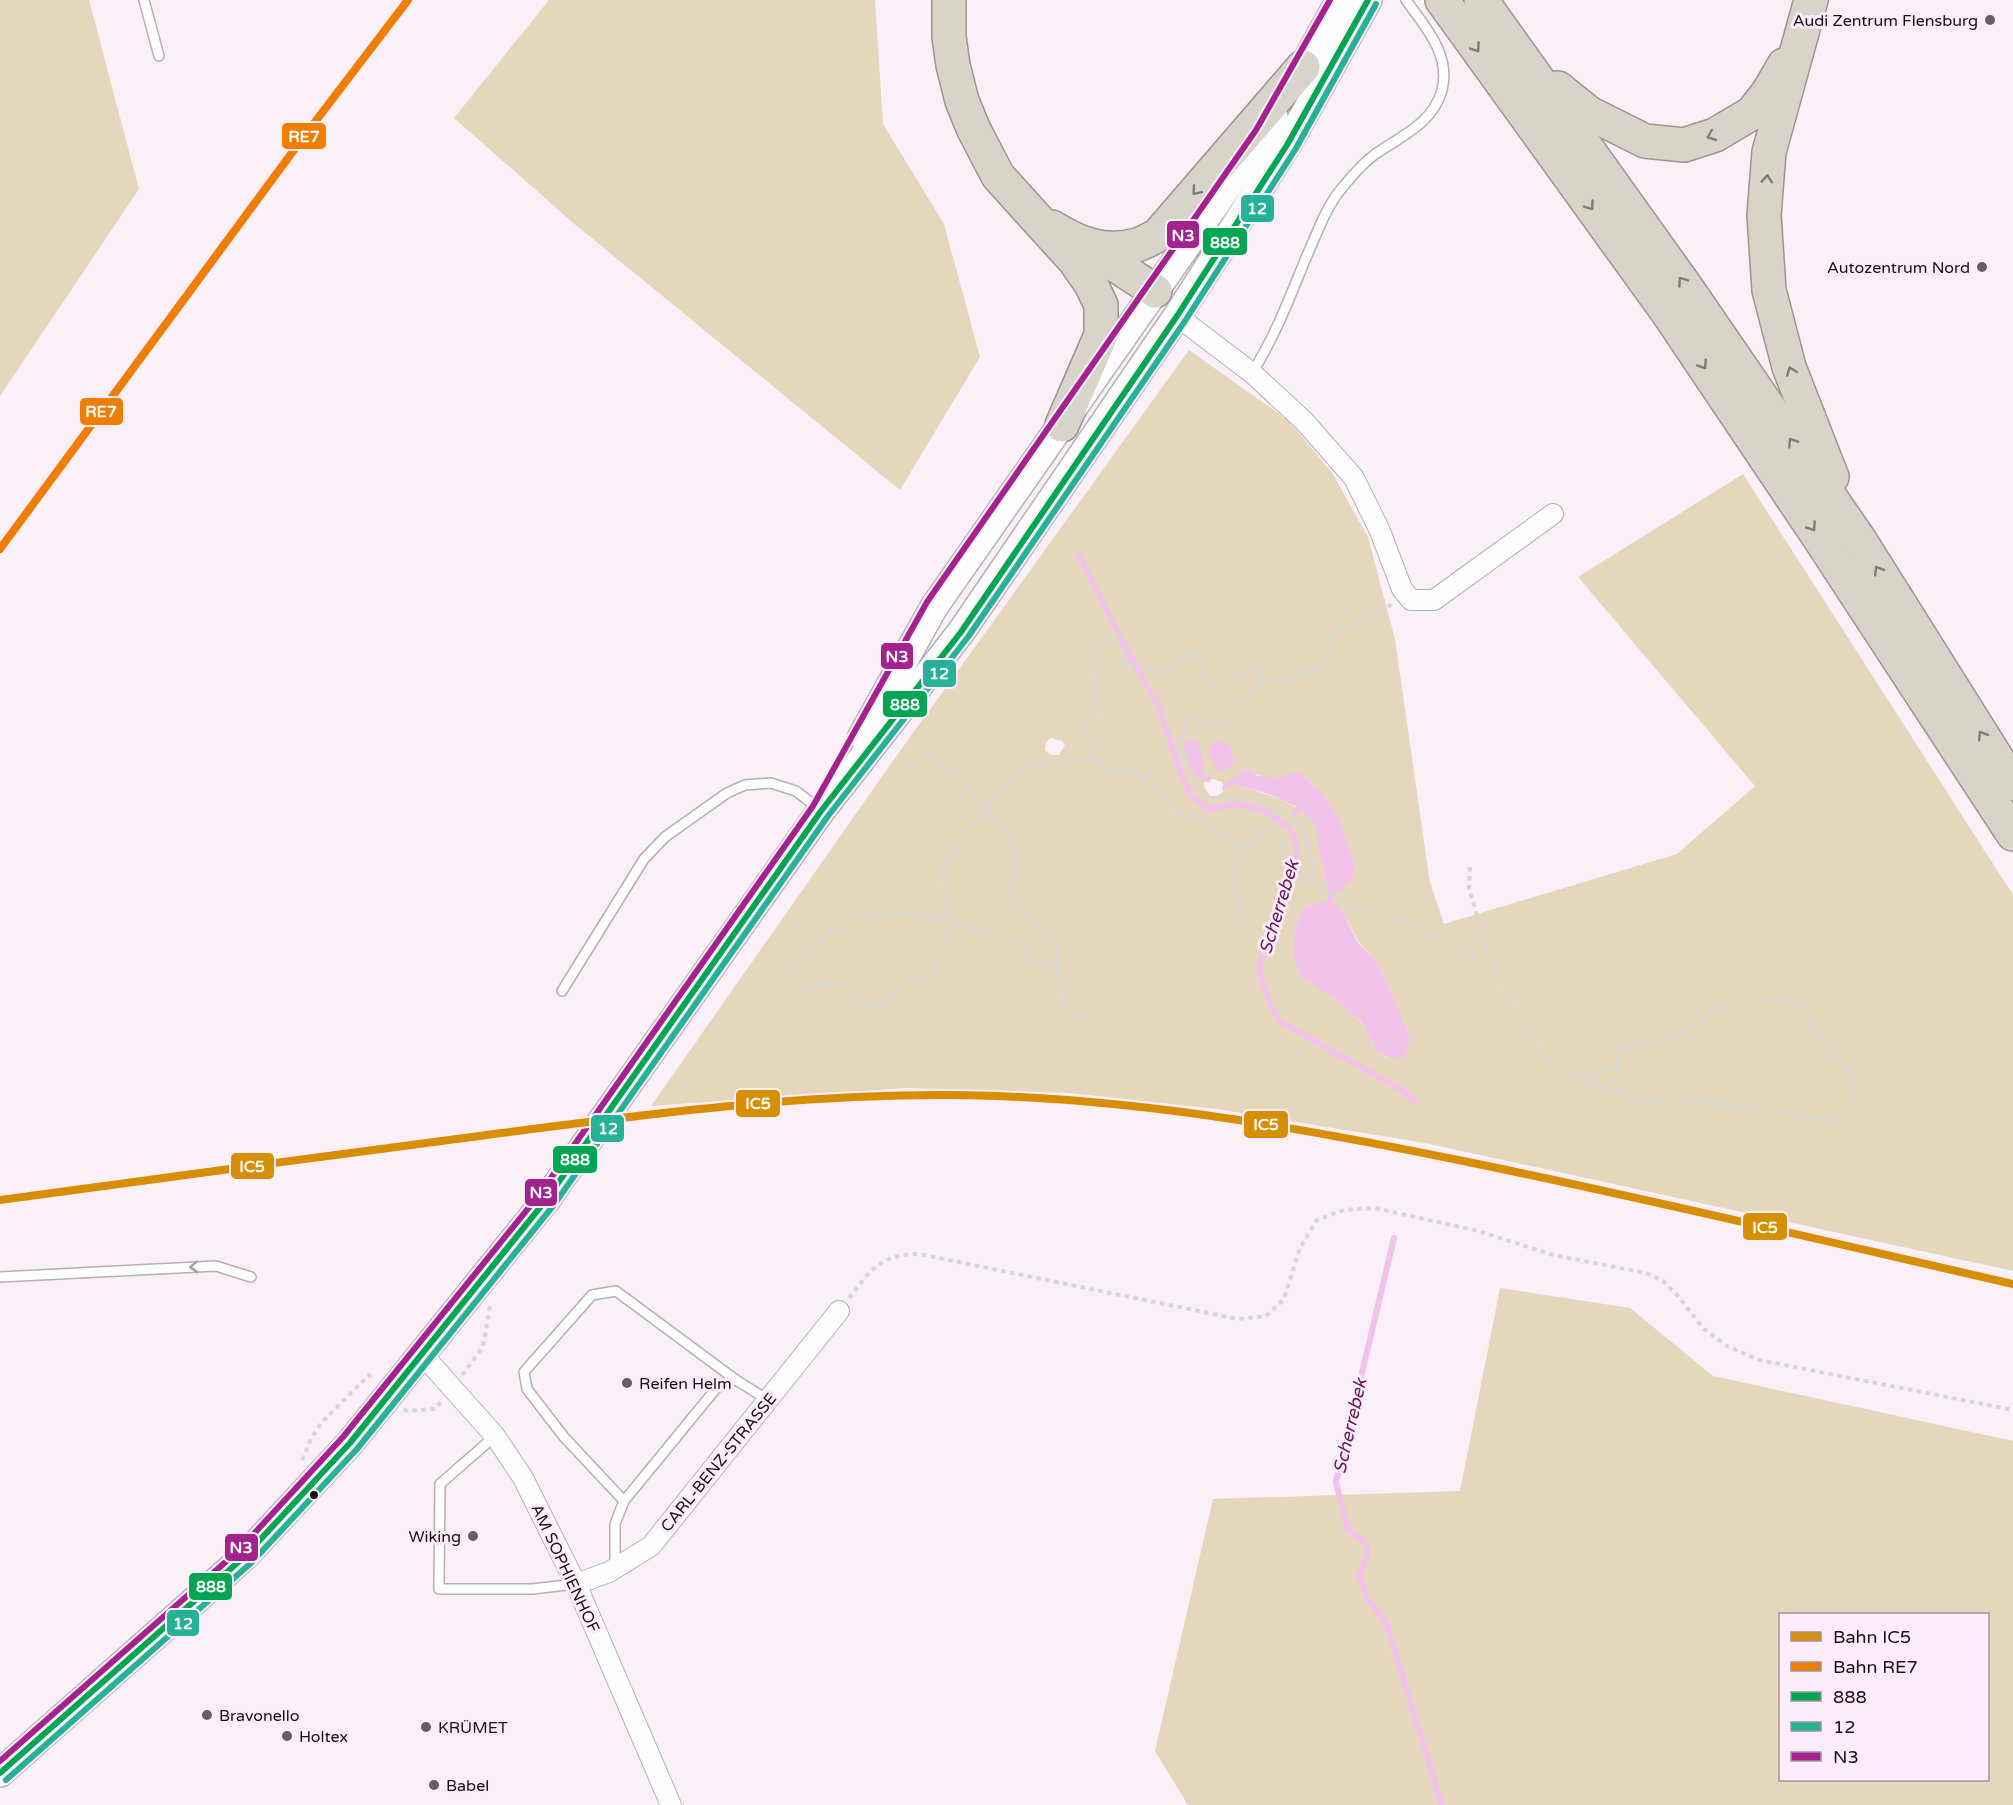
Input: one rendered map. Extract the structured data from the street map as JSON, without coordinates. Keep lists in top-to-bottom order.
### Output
{
  "streets": {
    "street": ["CARL-BENZ-STRASSE", "AM SOPHIENHOF"]
  },
  "crossings": [
    ["CARL-BENZ-STRASSE", "AM SOPHIENHOF"]
  ],
  "water": ["Scherrebek"],
  "places": [
    "Audi Zentrum Flensburg",
    "Autozentrum Nord",
    "Reifen Helm",
    "Wiking",
    "Bravonello",
    "KRÜMET",
    "Holtex",
    "Babel"
  ],
  "lines": [
    "rail line RE7",
    "transit line 888",
    "transit line N3",
    "transit line 12",
    "rail line IC5"
  ],
  "legend": [
    "Bahn IC5",
    "Bahn RE7",
    "888",
    "12",
    "N3"
  ]
}
